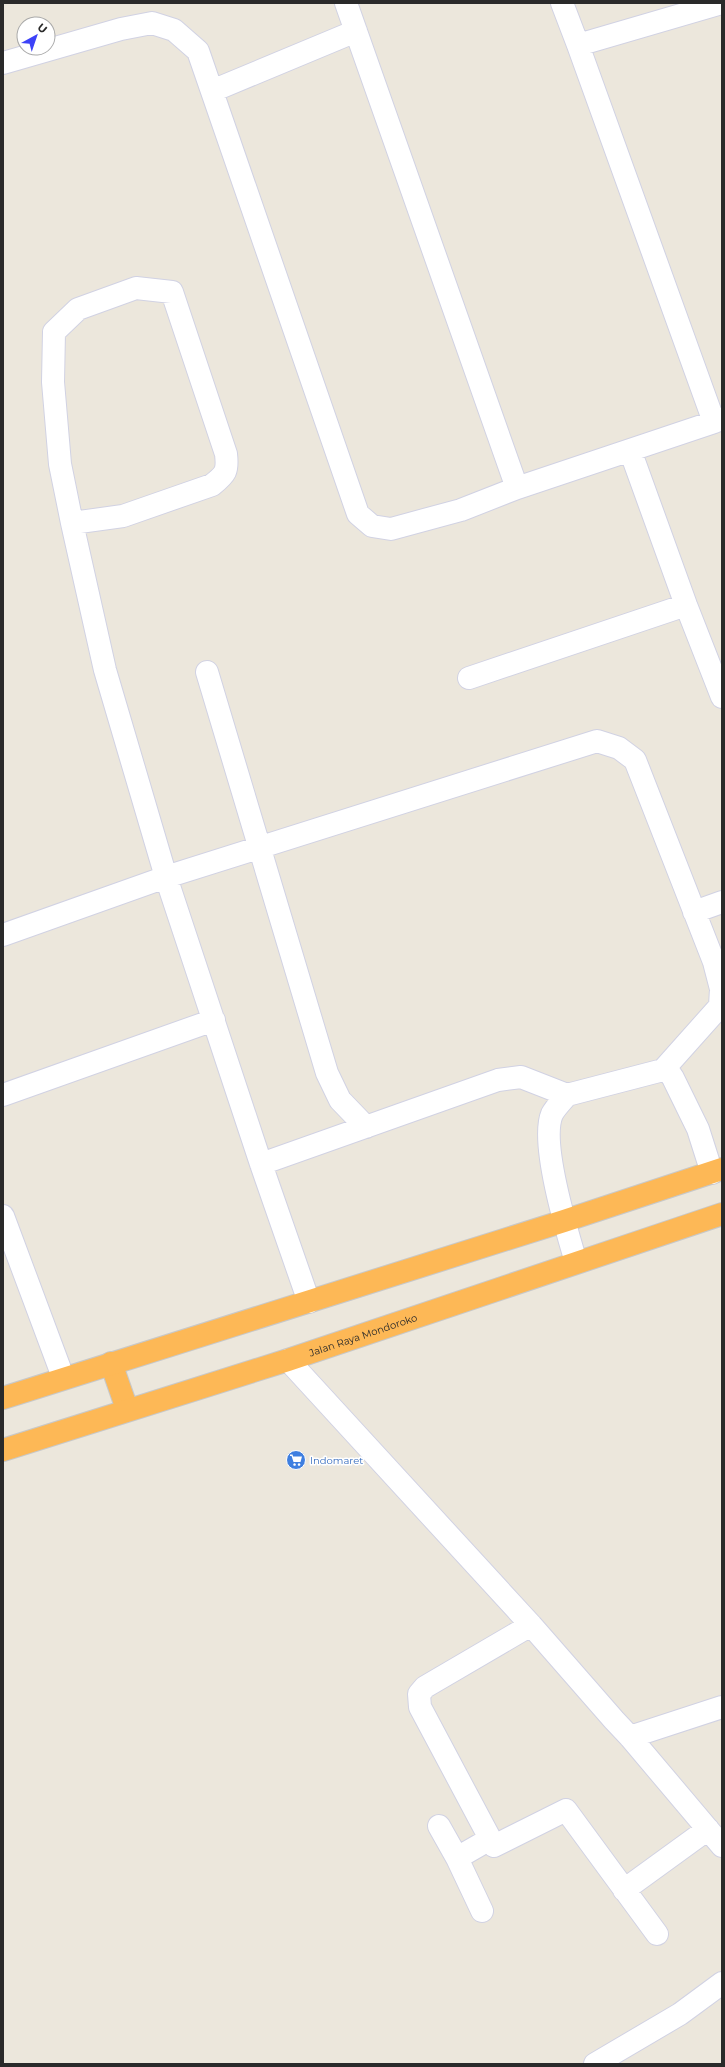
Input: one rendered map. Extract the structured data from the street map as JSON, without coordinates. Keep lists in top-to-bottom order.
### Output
{
  "streets": {
    "highway": ["Jalan Raya Mondoroko"]
  },
  "places": {
    "supermarket": ["Indomaret"]
  },
  "north": "top right"
}
